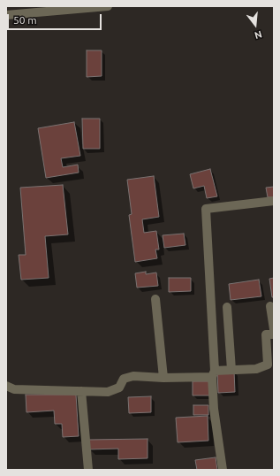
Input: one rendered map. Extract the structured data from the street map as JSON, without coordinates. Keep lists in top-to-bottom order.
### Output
{
  "scale_bar": "50 m",
  "north": "bottom"
}
